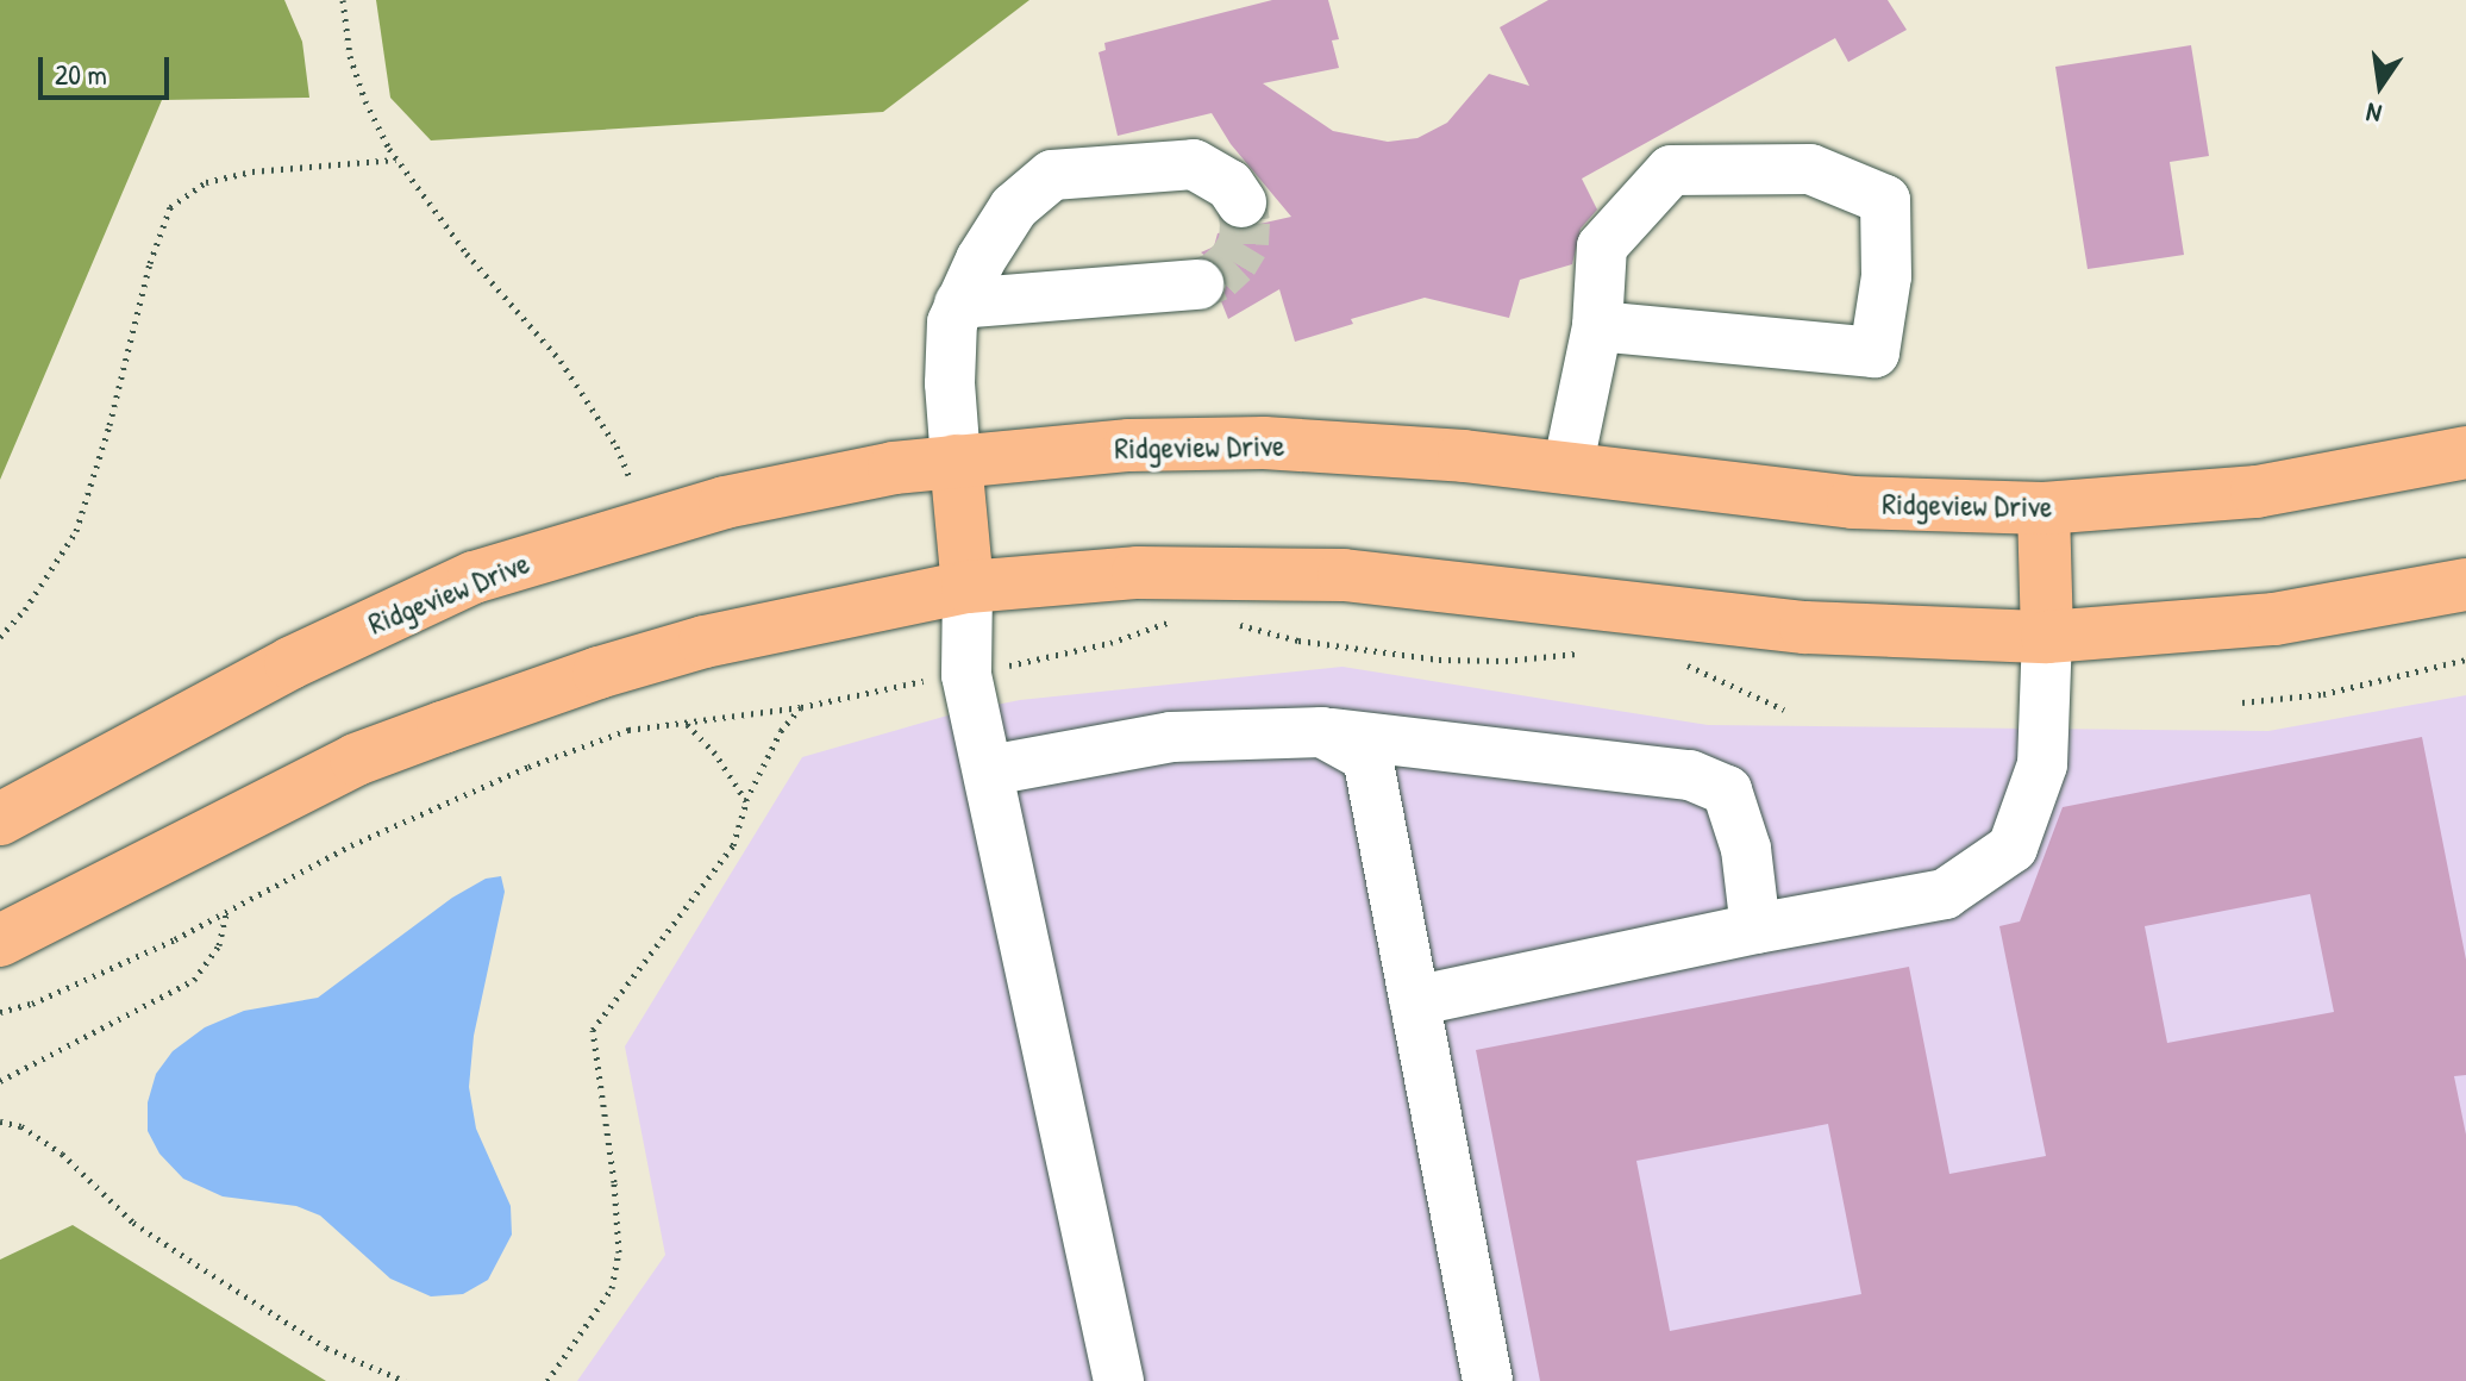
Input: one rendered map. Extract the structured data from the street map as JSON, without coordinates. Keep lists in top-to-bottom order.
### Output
{
  "streets": {
    "main road": ["Ridgeview Drive"]
  },
  "scale_bar": "20 m",
  "north": "bottom"
}
